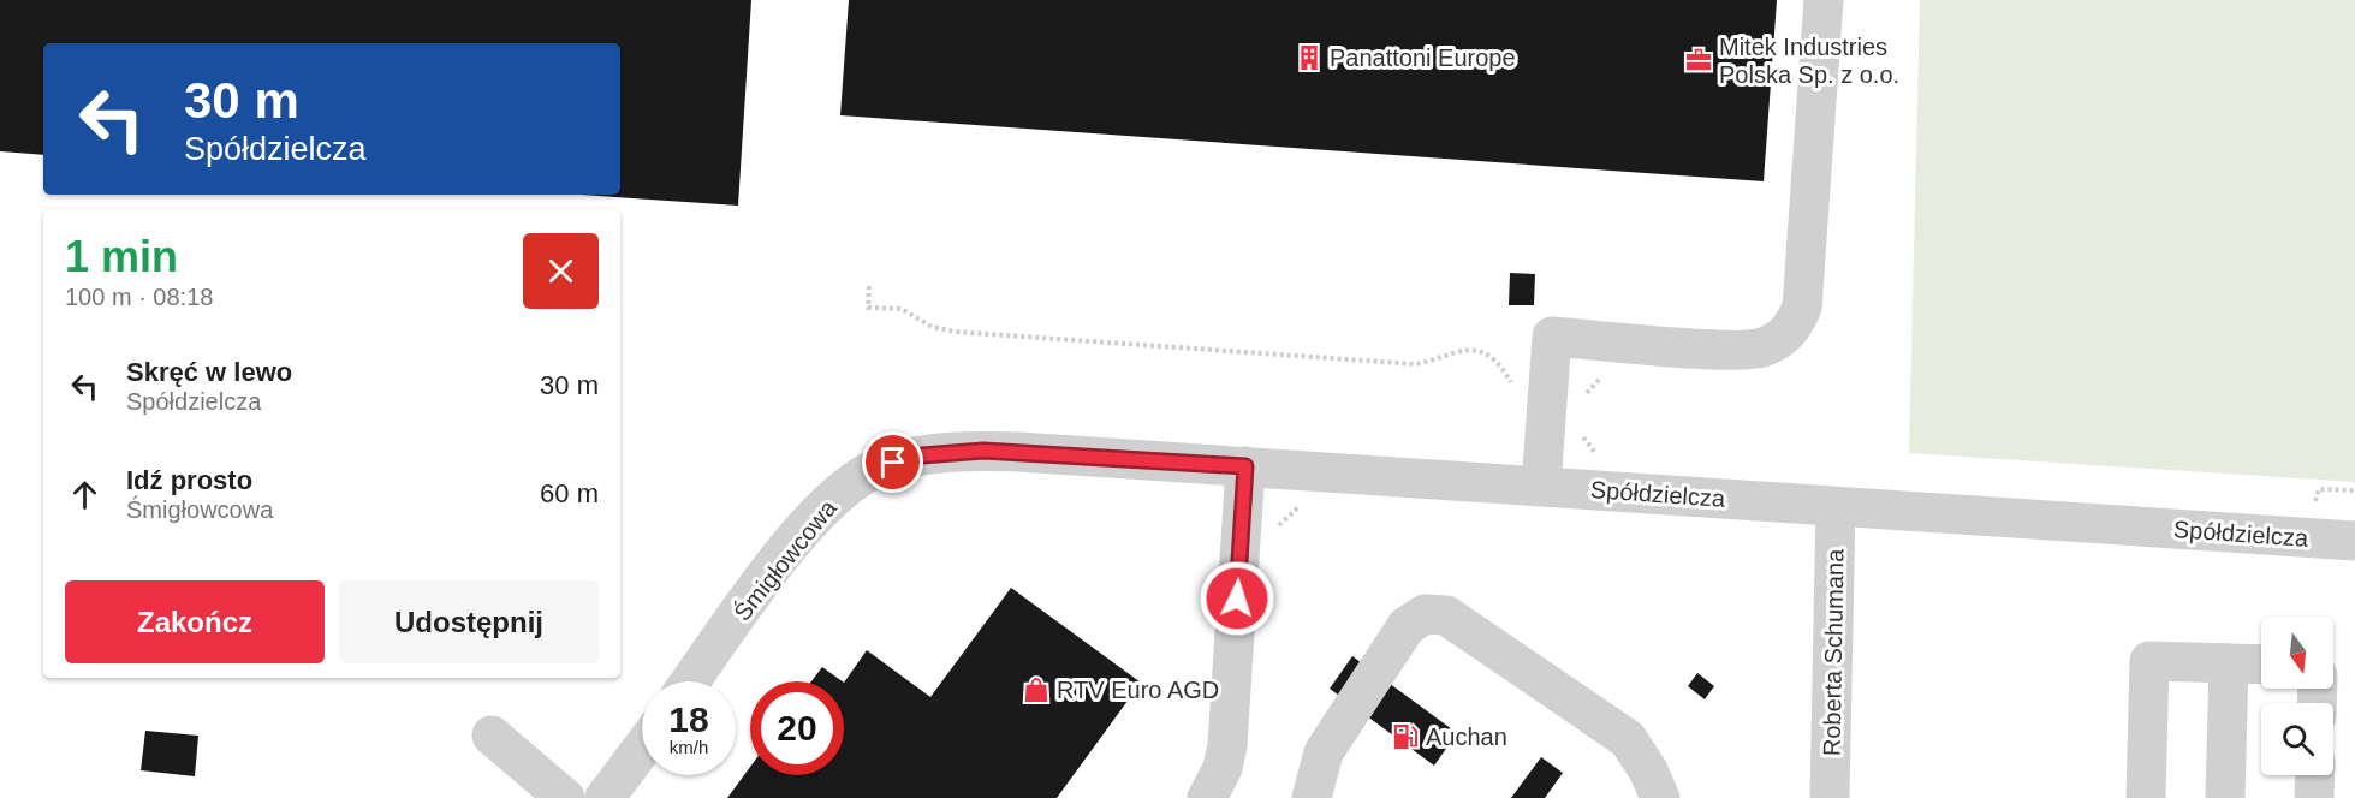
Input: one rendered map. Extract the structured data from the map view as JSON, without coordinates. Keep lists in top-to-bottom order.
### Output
{
  "streets": {
    "street": ["Spółdzielcza", "Śmigłowcowa", "Roberta Schumana"]
  },
  "crossings": [
    ["Spółdzielcza", "Śmigłowcowa"],
    ["Spółdzielcza", "Roberta Schumana"]
  ],
  "places": {
    "building": ["Panattoni Europe"],
    "office": ["Mitek Industries Polska Sp. z o.o."],
    "shop": ["RTV Euro AGD"],
    "fuel station": ["Auchan"]
  },
  "north": "bottom",
  "page": {
    "turn": ["30 m", "Spółdzielcza"],
    "heading": ["1 min", "100 m · 08:18"],
    "list": [
      {
        "name": "Skręć w lewo",
        "note": "Spółdzielcza",
        "value": "30 m"
      },
      {
        "name": "Idź prosto",
        "note": "Śmigłowcowa",
        "value": "60 m"
      }
    ],
    "buttons": ["Zakończ", "Udostępnij"],
    "speed": "18 km/h",
    "limit": "20"
  }
}
